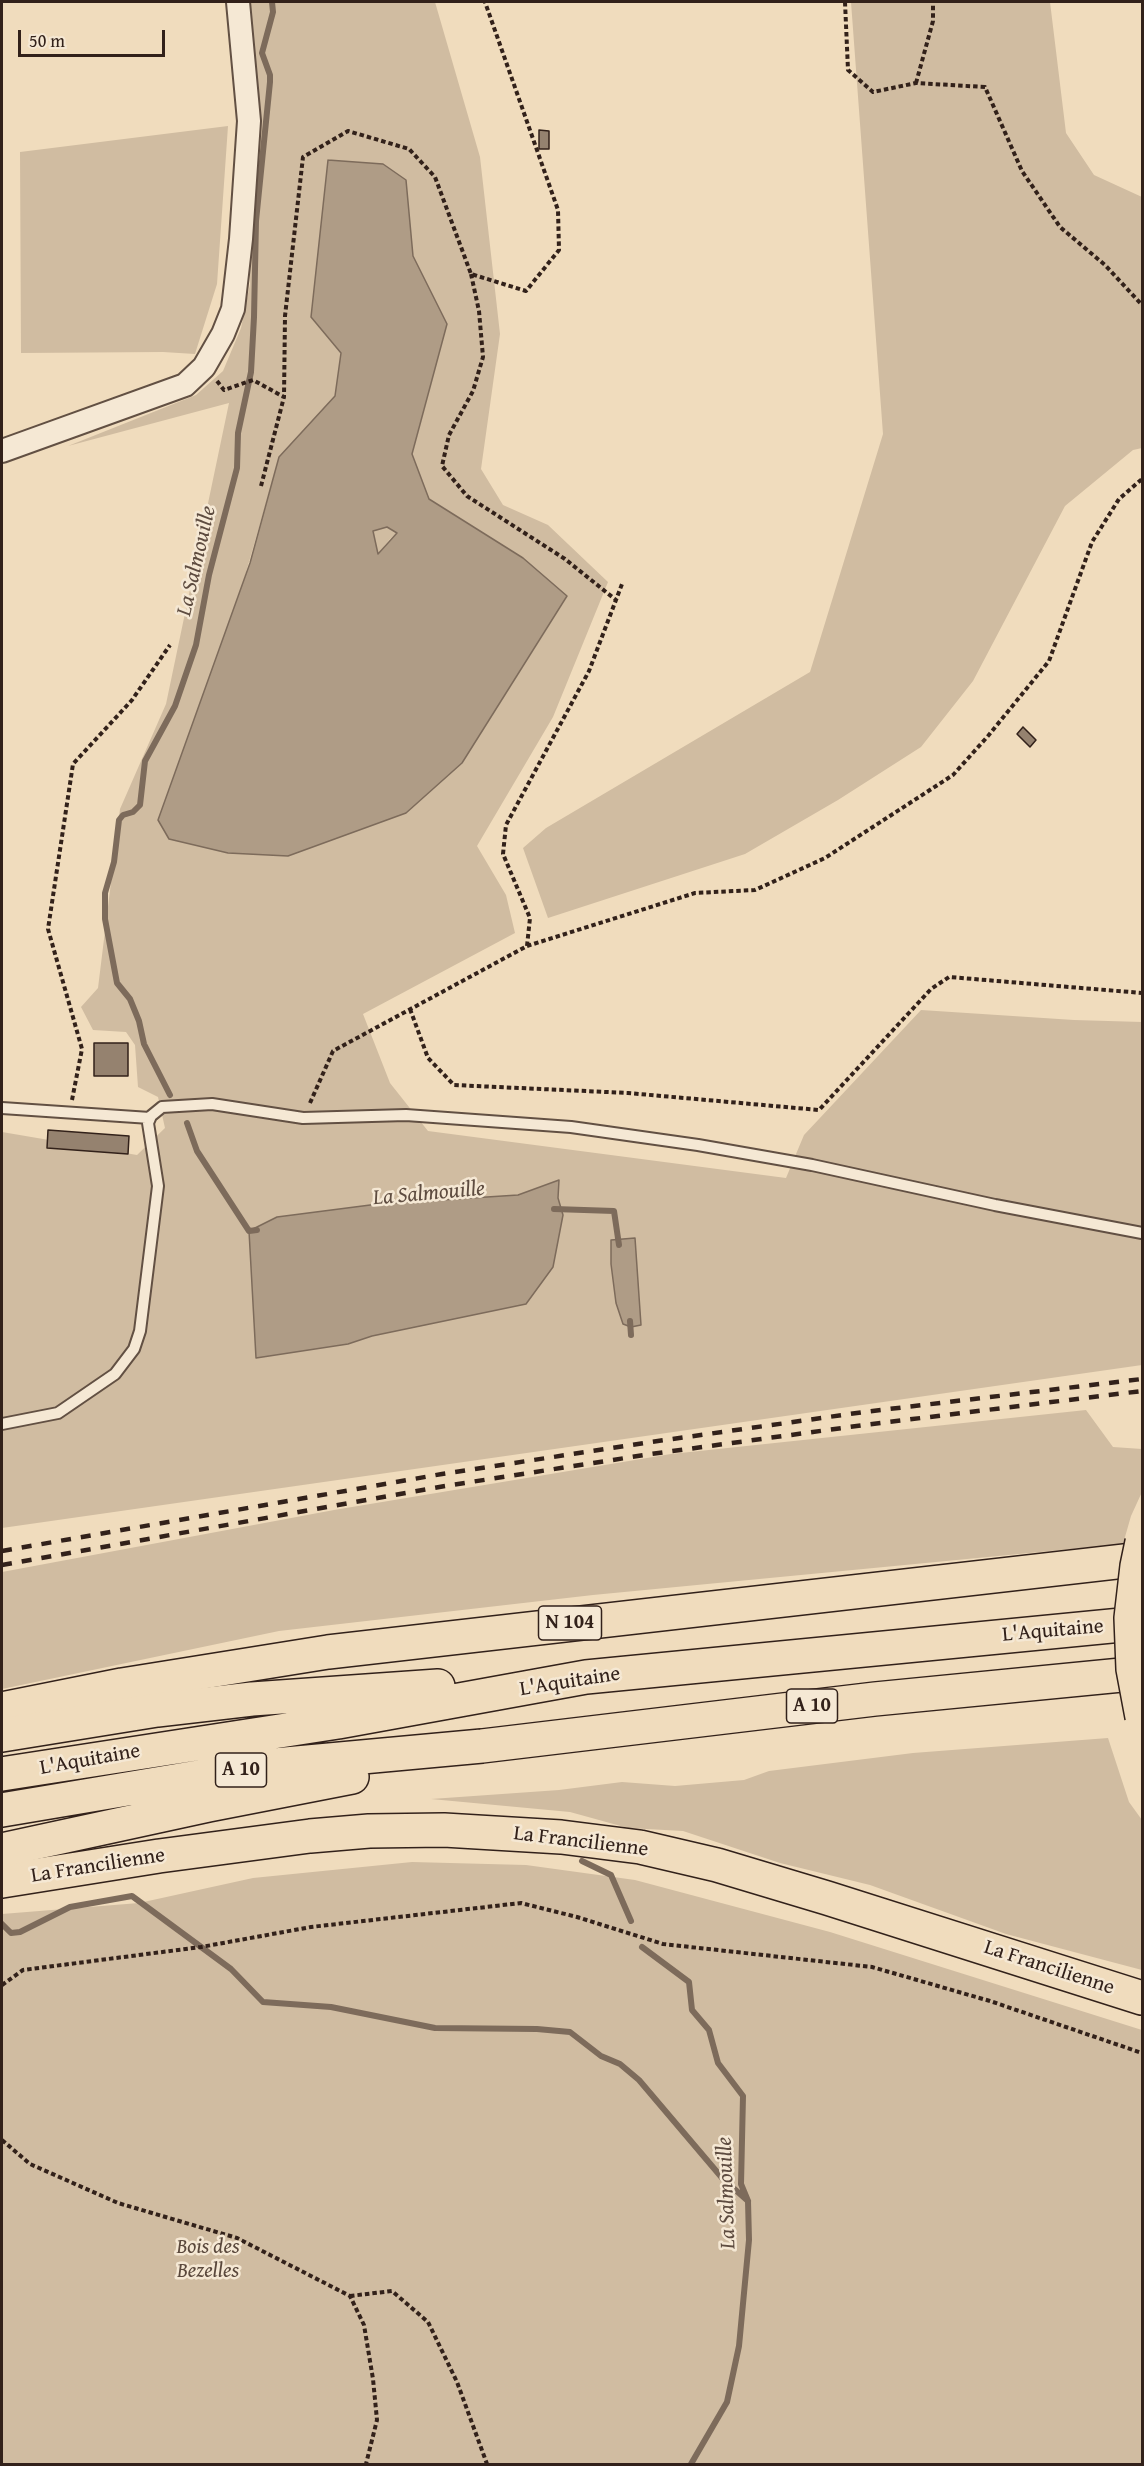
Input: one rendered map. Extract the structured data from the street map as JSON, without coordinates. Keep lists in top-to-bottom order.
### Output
{
  "streets": {
    "highway": [
      "N 104",
      "L'Aquitaine",
      "A 10",
      "La Francilienne"
    ]
  },
  "water": ["La Salmouille"],
  "parks": ["Bois des Bezelles"],
  "scale_bar": "50 m"
}
